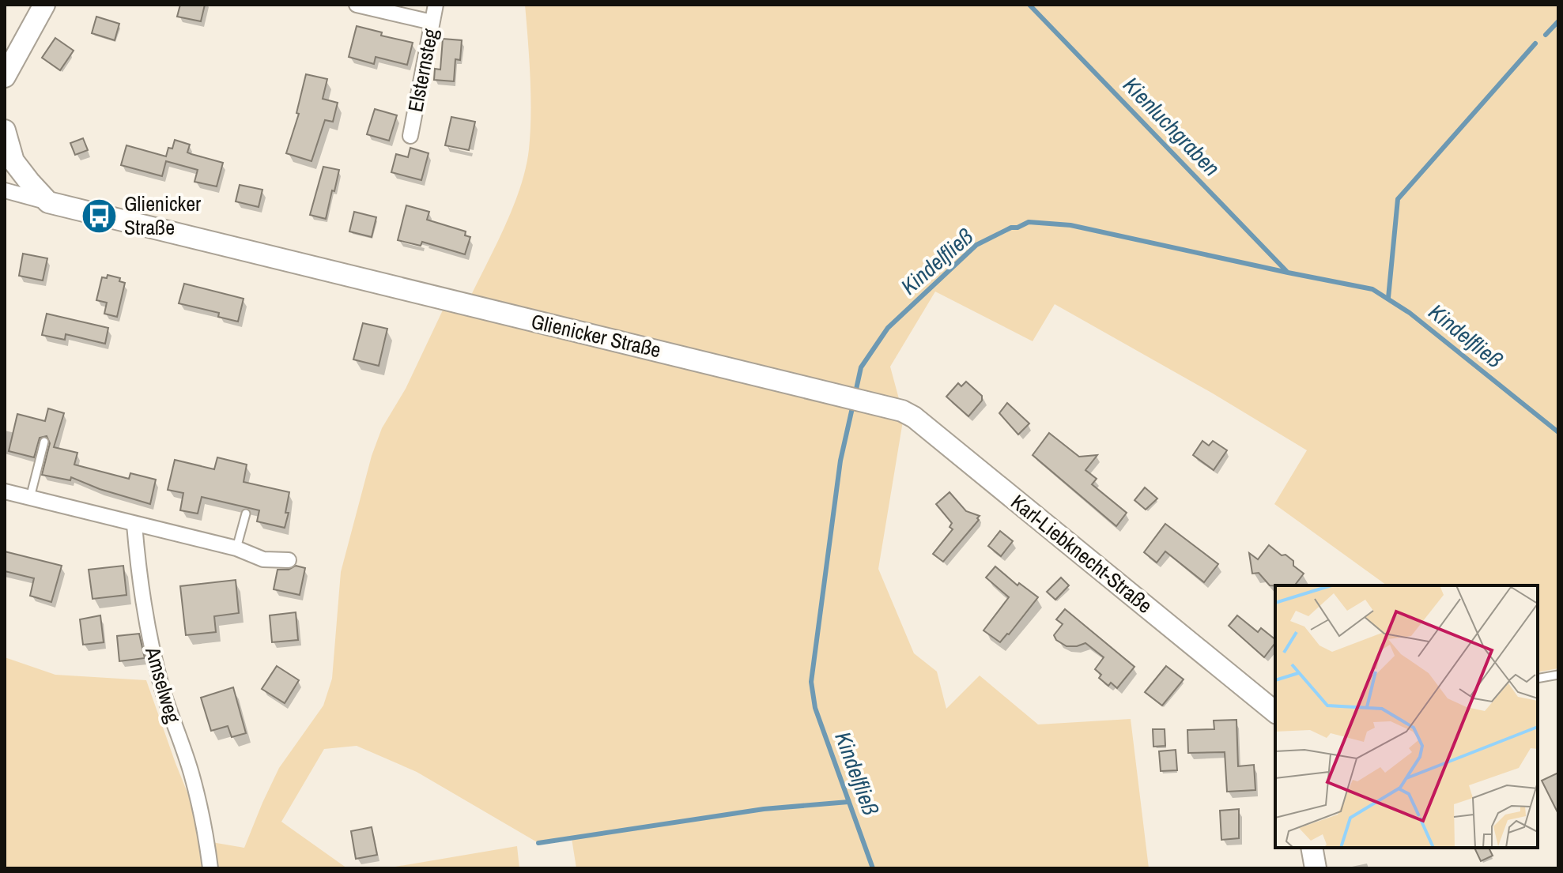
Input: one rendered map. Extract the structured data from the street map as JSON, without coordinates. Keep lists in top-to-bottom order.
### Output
{
  "streets": {
    "street": [
      "Elsternsteg",
      "Glienicker Straße",
      "Karl-Liebknecht-Straße",
      "Amselweg"
    ]
  },
  "crossings": [
    ["Glienicker Straße", "Karl-Liebknecht-Straße"]
  ],
  "water": ["Kienluchgraben", "Kindelfließ"],
  "places": {
    "bus stop": ["Glienicker Straße"]
  }
}
